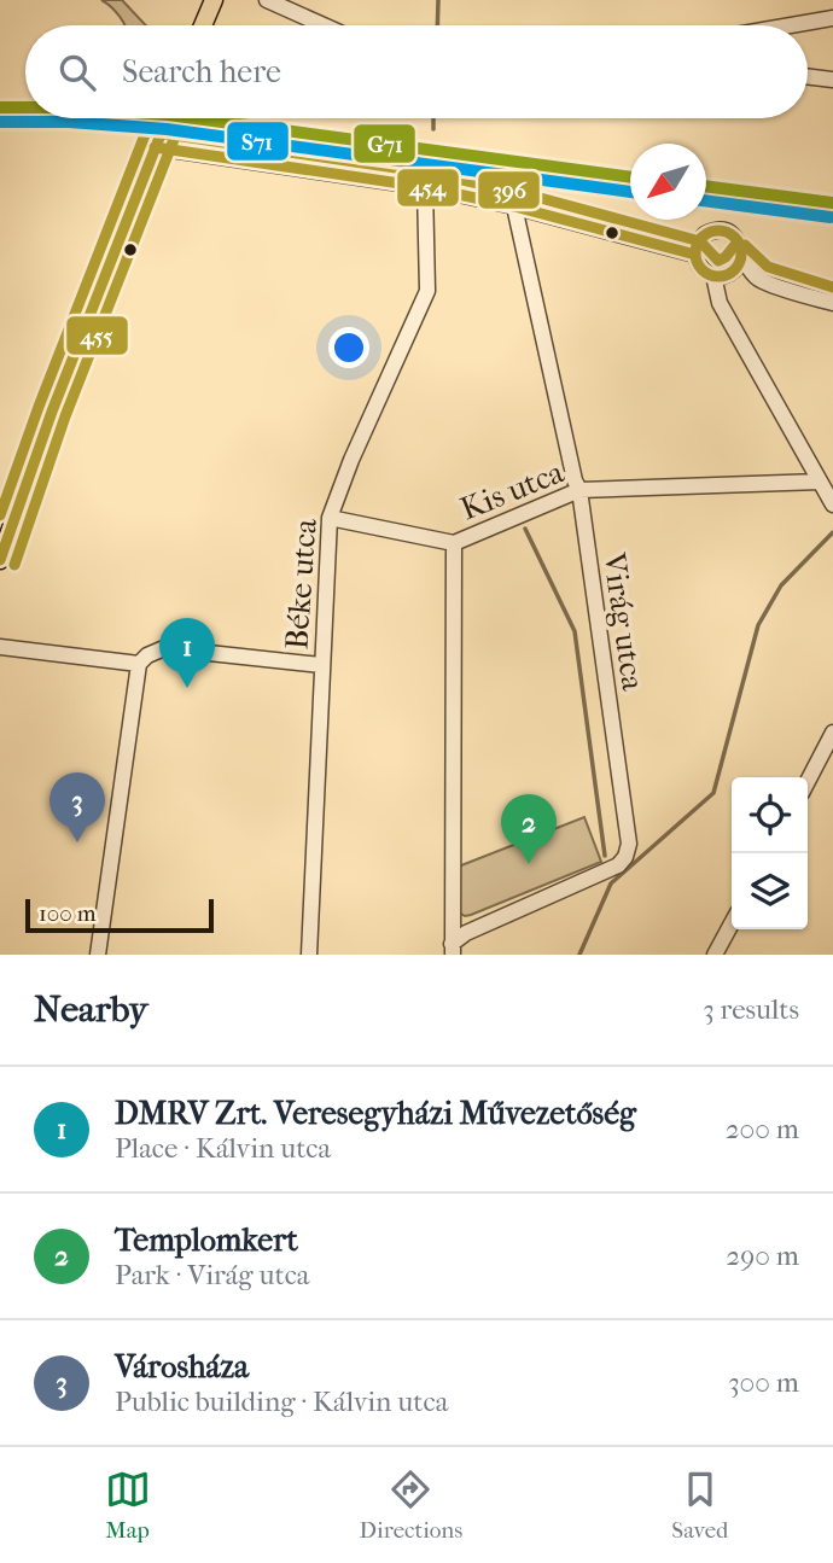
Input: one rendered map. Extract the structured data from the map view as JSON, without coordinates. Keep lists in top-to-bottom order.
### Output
{
  "streets": {
    "street": ["Kis utca", "Béke utca", "Virág utca"]
  },
  "crossings": [
    ["Kis utca", "Béke utca"],
    ["Kis utca", "Virág utca"]
  ],
  "lines": [
    "transit line G71",
    "transit line 454",
    "transit line 455",
    "transit line 396",
    "transit line S71"
  ],
  "scale_bar": "100 m",
  "north": "bottom left",
  "page": {
    "search": "Search here",
    "pins": ["1", "3", "2"],
    "scale": "100 m",
    "heading": ["Nearby", "3 results"],
    "list": [
      {
        "mark": "1",
        "name": "DMRV Zrt. Veresegyházi Művezetőség",
        "note": "Place · Kálvin utca",
        "value": "200 m"
      },
      {
        "mark": "2",
        "name": "Templomkert",
        "note": "Park · Virág utca",
        "value": "290 m"
      },
      {
        "mark": "3",
        "name": "Városháza",
        "note": "Public building · Kálvin utca",
        "value": "300 m"
      }
    ],
    "nav": ["Map", "Directions", "Saved"]
  }
}
